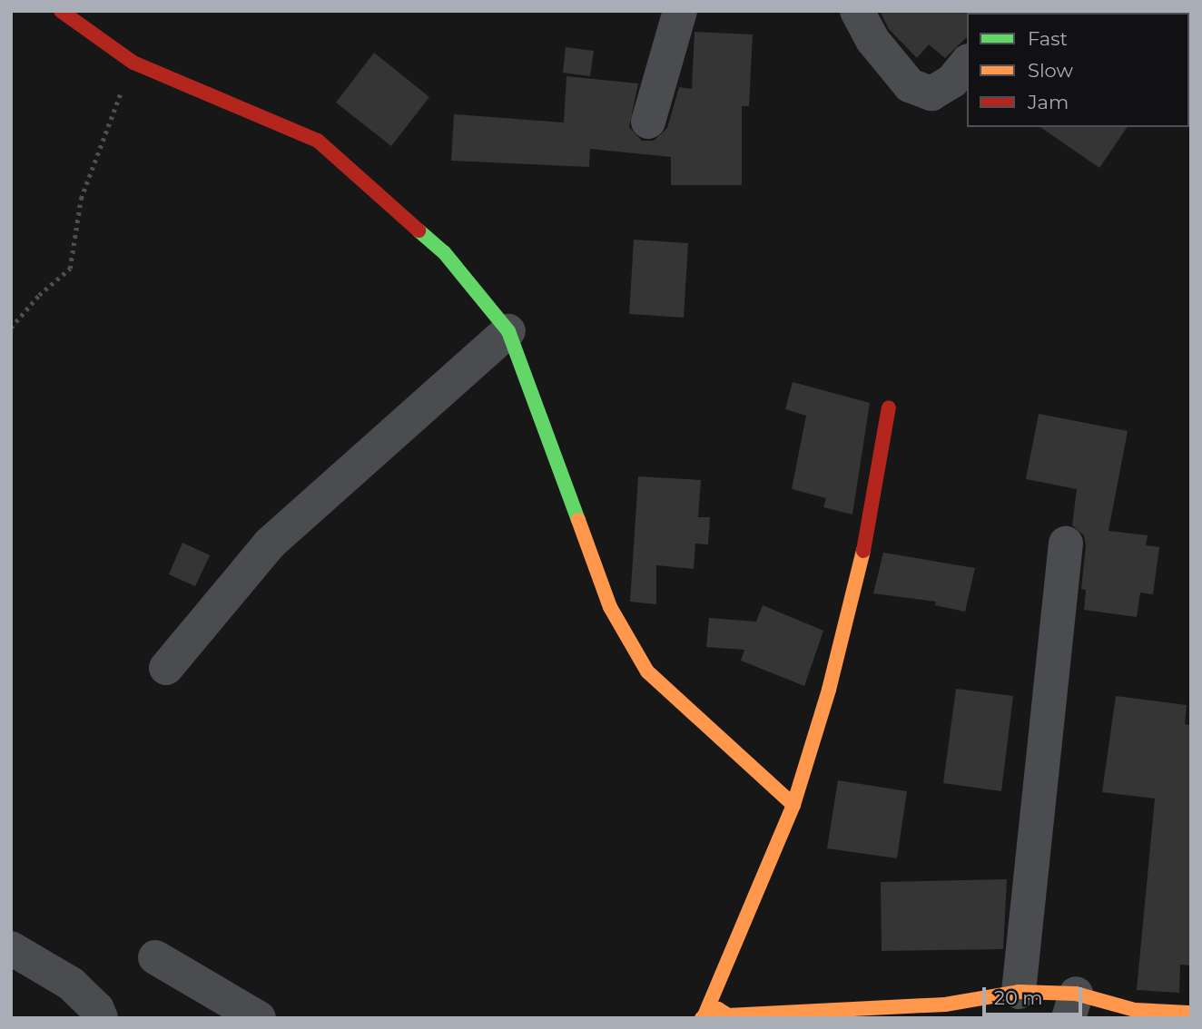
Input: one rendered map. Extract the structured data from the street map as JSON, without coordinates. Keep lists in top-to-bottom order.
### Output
{
  "legend": ["Fast", "Slow", "Jam"],
  "scale_bar": "20 m"
}
